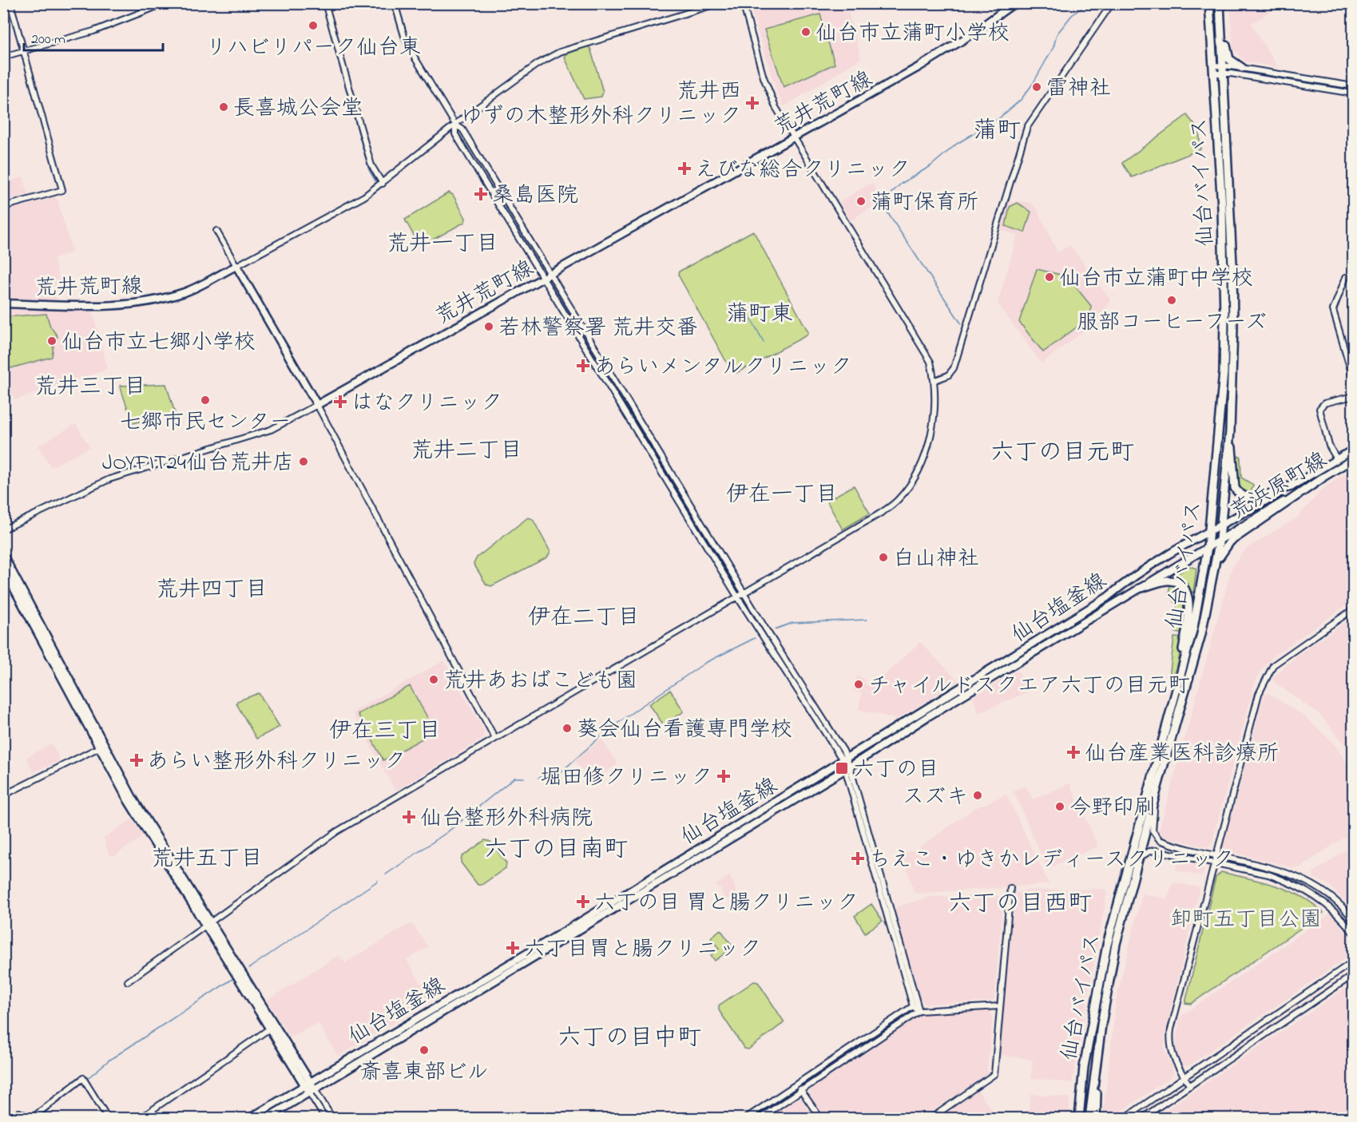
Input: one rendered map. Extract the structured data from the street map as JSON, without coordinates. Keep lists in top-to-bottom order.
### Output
{
  "streets": {
    "highway": ["仙台バイパス"],
    "main road": ["荒井荒町線", "荒浜原町線", "仙台塩釜線"]
  },
  "crossings": [
    ["仙台バイパス", "荒浜原町線"],
    ["仙台バイパス", "仙台塩釜線"],
    ["荒浜原町線", "仙台塩釜線"]
  ],
  "districts": [
    "蒲町",
    "荒井一丁目",
    "蒲町東",
    "荒井三丁目",
    "荒井二丁目",
    "六丁の目元町",
    "伊在一丁目",
    "荒井四丁目",
    "伊在二丁目",
    "伊在三丁目",
    "六丁の目南町",
    "荒井五丁目",
    "六丁の目西町",
    "六丁の目中町"
  ],
  "parks": ["卸町五丁目公園"],
  "places": {
    "other": [
      "リハビリパーク仙台東",
      "仙台市立蒲町小学校",
      "雷神社",
      "長喜城公会堂",
      "蒲町保育所",
      "仙台市立蒲町中学校",
      "服部コーヒーフーズ",
      "若林警察署 荒井交番",
      "仙台市立七郷小学校",
      "七郷市民センター",
      "JOYFIT24仙台荒井店",
      "白山神社",
      "荒井あおばこども園",
      "チャイルドスクエア六丁の目元町",
      "葵会仙台看護専門学校",
      "スズキ",
      "今野印刷",
      "斎喜東部ビル"
    ],
    "health": [
      "荒井西 ゆずの木整形外科クリニック",
      "えびな総合クリニック",
      "桑島医院",
      "あらいメンタルクリニック",
      "はなクリニック",
      "仙台産業医科診療所",
      "あらい整形外科クリニック",
      "堀田修クリニック",
      "仙台整形外科病院",
      "ちえこ・ゆきかレディースクリニック",
      "六丁の目 胃と腸クリニック",
      "六丁目胃と腸クリニック"
    ],
    "transit": ["六丁の目"]
  },
  "scale_bar": "200 m"
}
